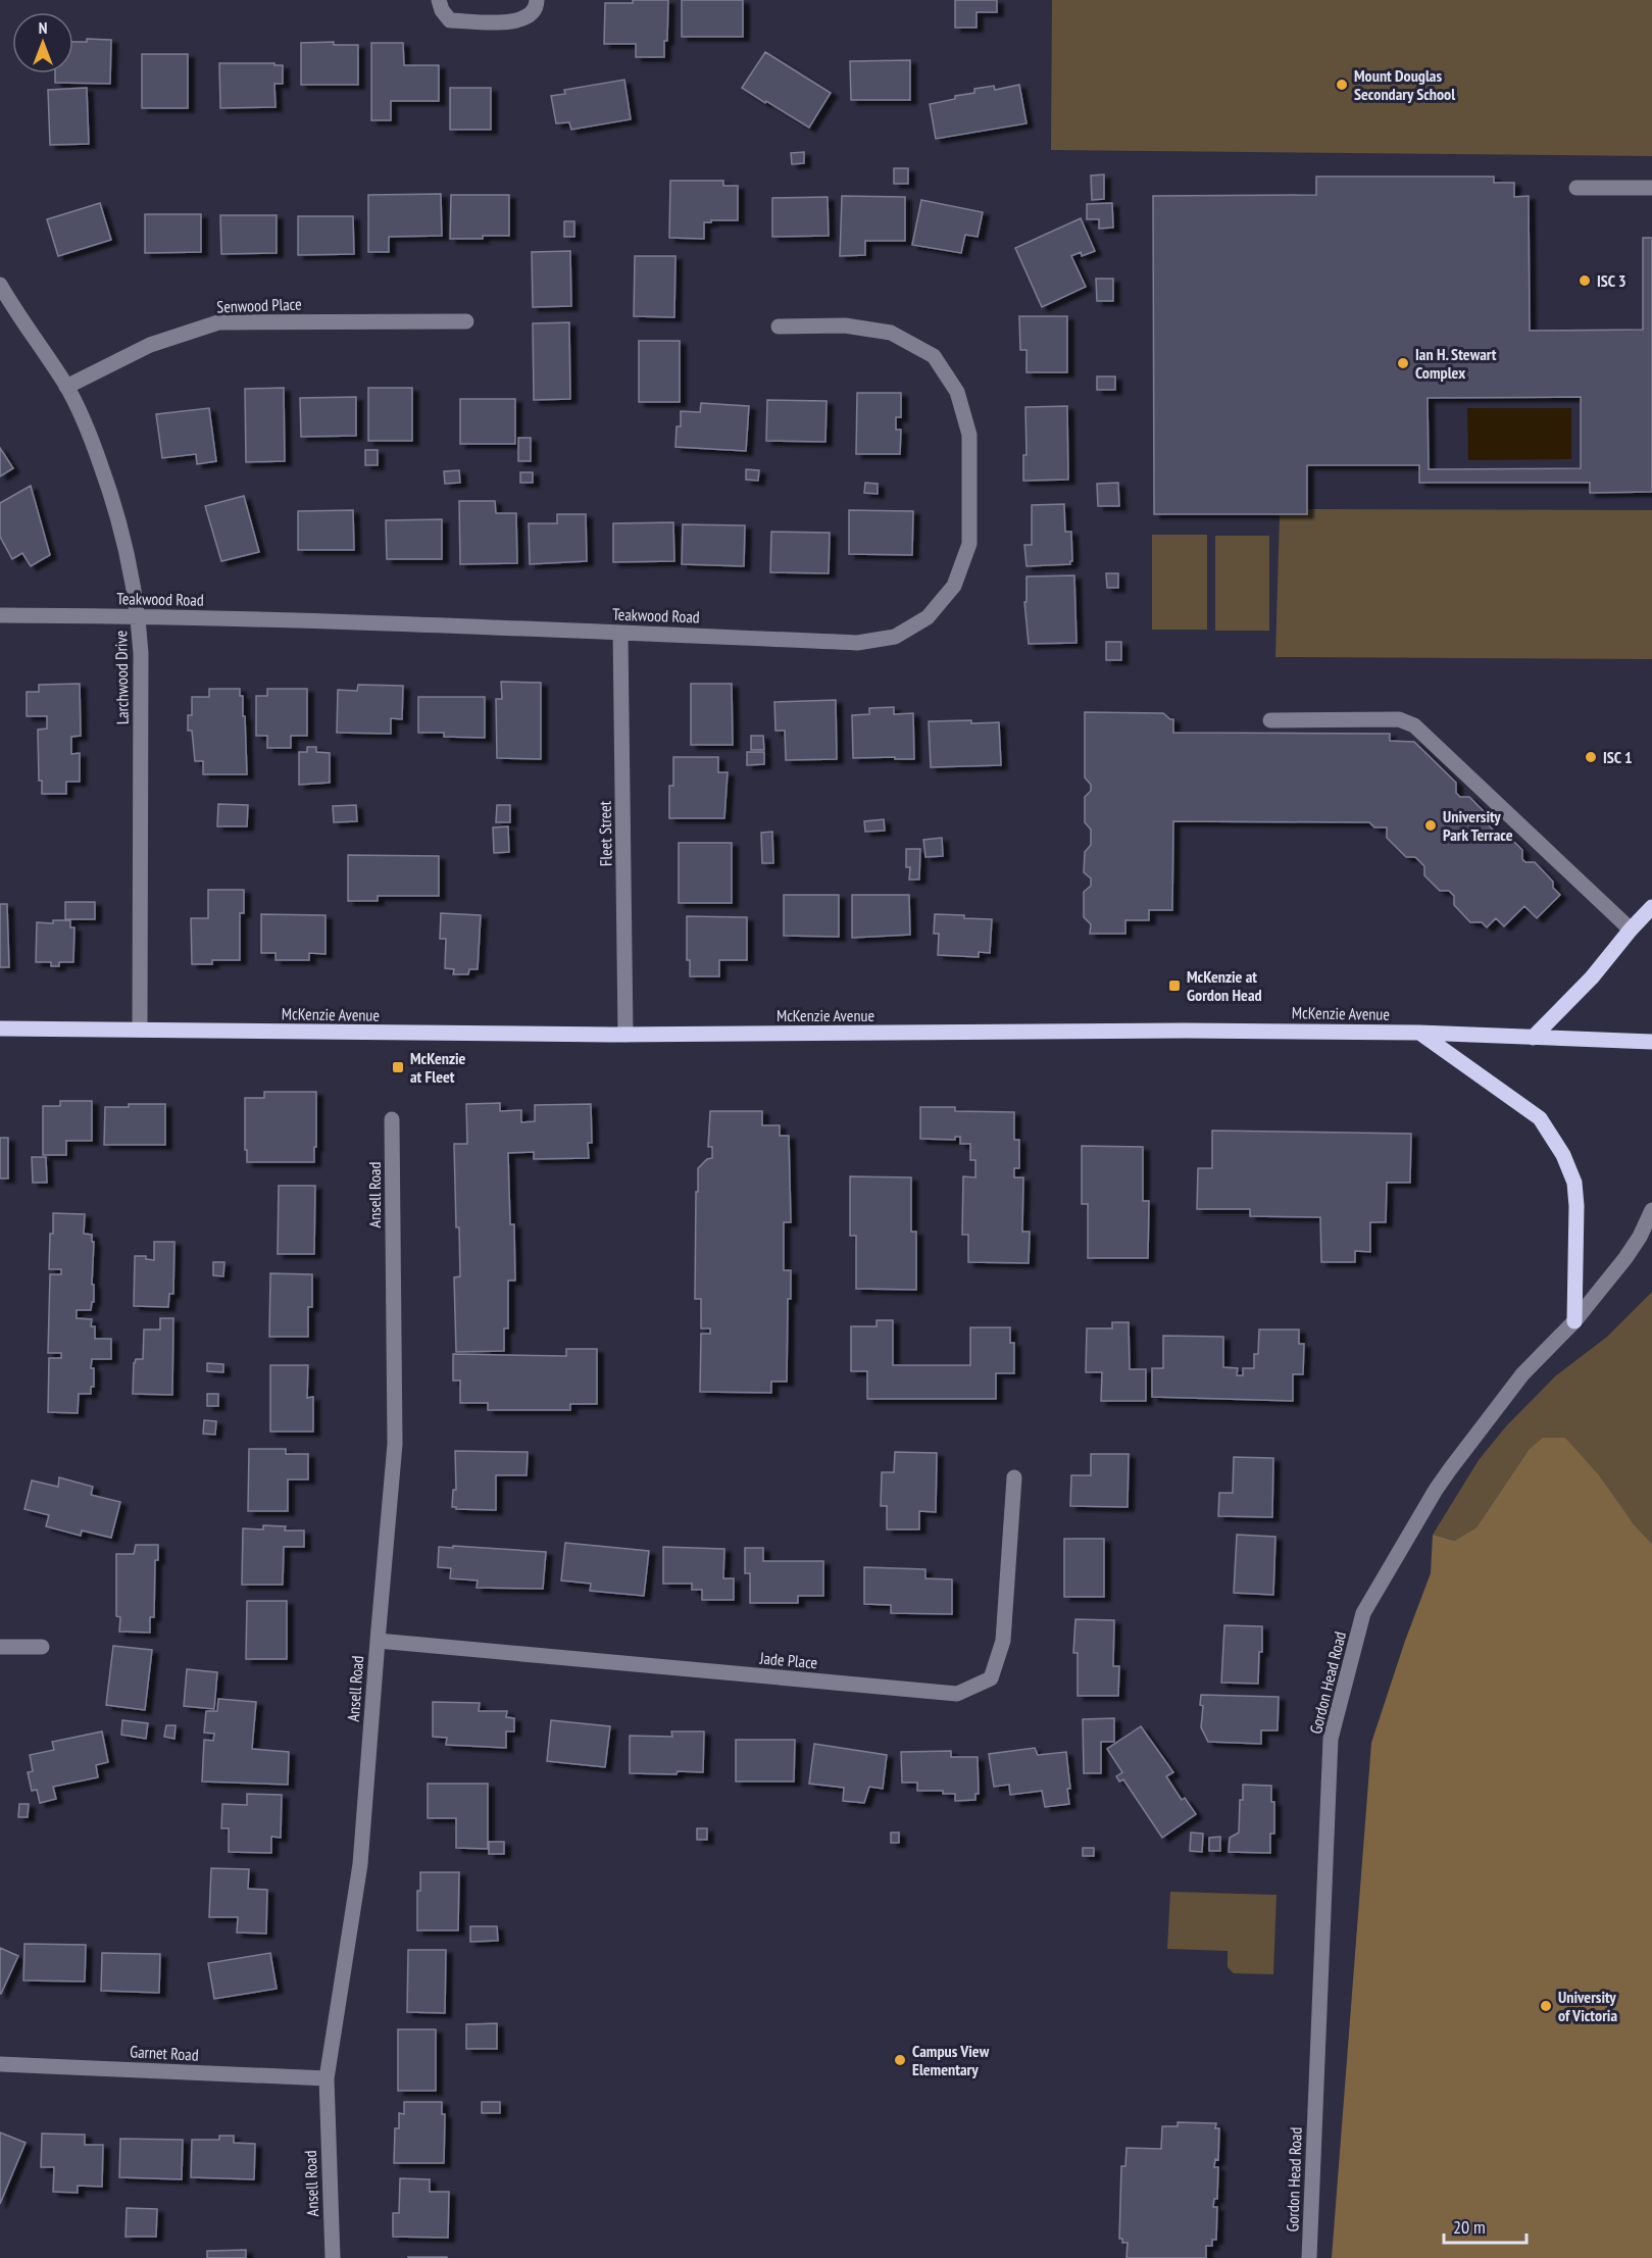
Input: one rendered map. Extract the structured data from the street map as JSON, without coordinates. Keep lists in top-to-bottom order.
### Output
{
  "streets": {
    "main road": ["McKenzie Avenue"],
    "street": [
      "Senwood Place",
      "Teakwood Road",
      "Larchwood Drive",
      "Fleet Street",
      "Ansell Road",
      "Jade Place",
      "Gordon Head Road",
      "Garnet Road"
    ]
  },
  "crossings": [
    ["Senwood Place", "Larchwood Drive"],
    ["Teakwood Road", "Larchwood Drive"],
    ["Teakwood Road", "Fleet Street"],
    ["Larchwood Drive", "McKenzie Avenue"],
    ["Fleet Street", "McKenzie Avenue"],
    ["Ansell Road", "Jade Place"],
    ["Ansell Road", "Garnet Road"]
  ],
  "places": {
    "other": [
      "Mount Douglas Secondary School",
      "ISC 3",
      "Ian H. Stewart Complex",
      "ISC 1",
      "University Park Terrace",
      "University of Victoria",
      "Campus View Elementary"
    ],
    "transit": ["McKenzie at Gordon Head", "McKenzie at Fleet"]
  },
  "scale_bar": "20 m",
  "north": "top"
}
